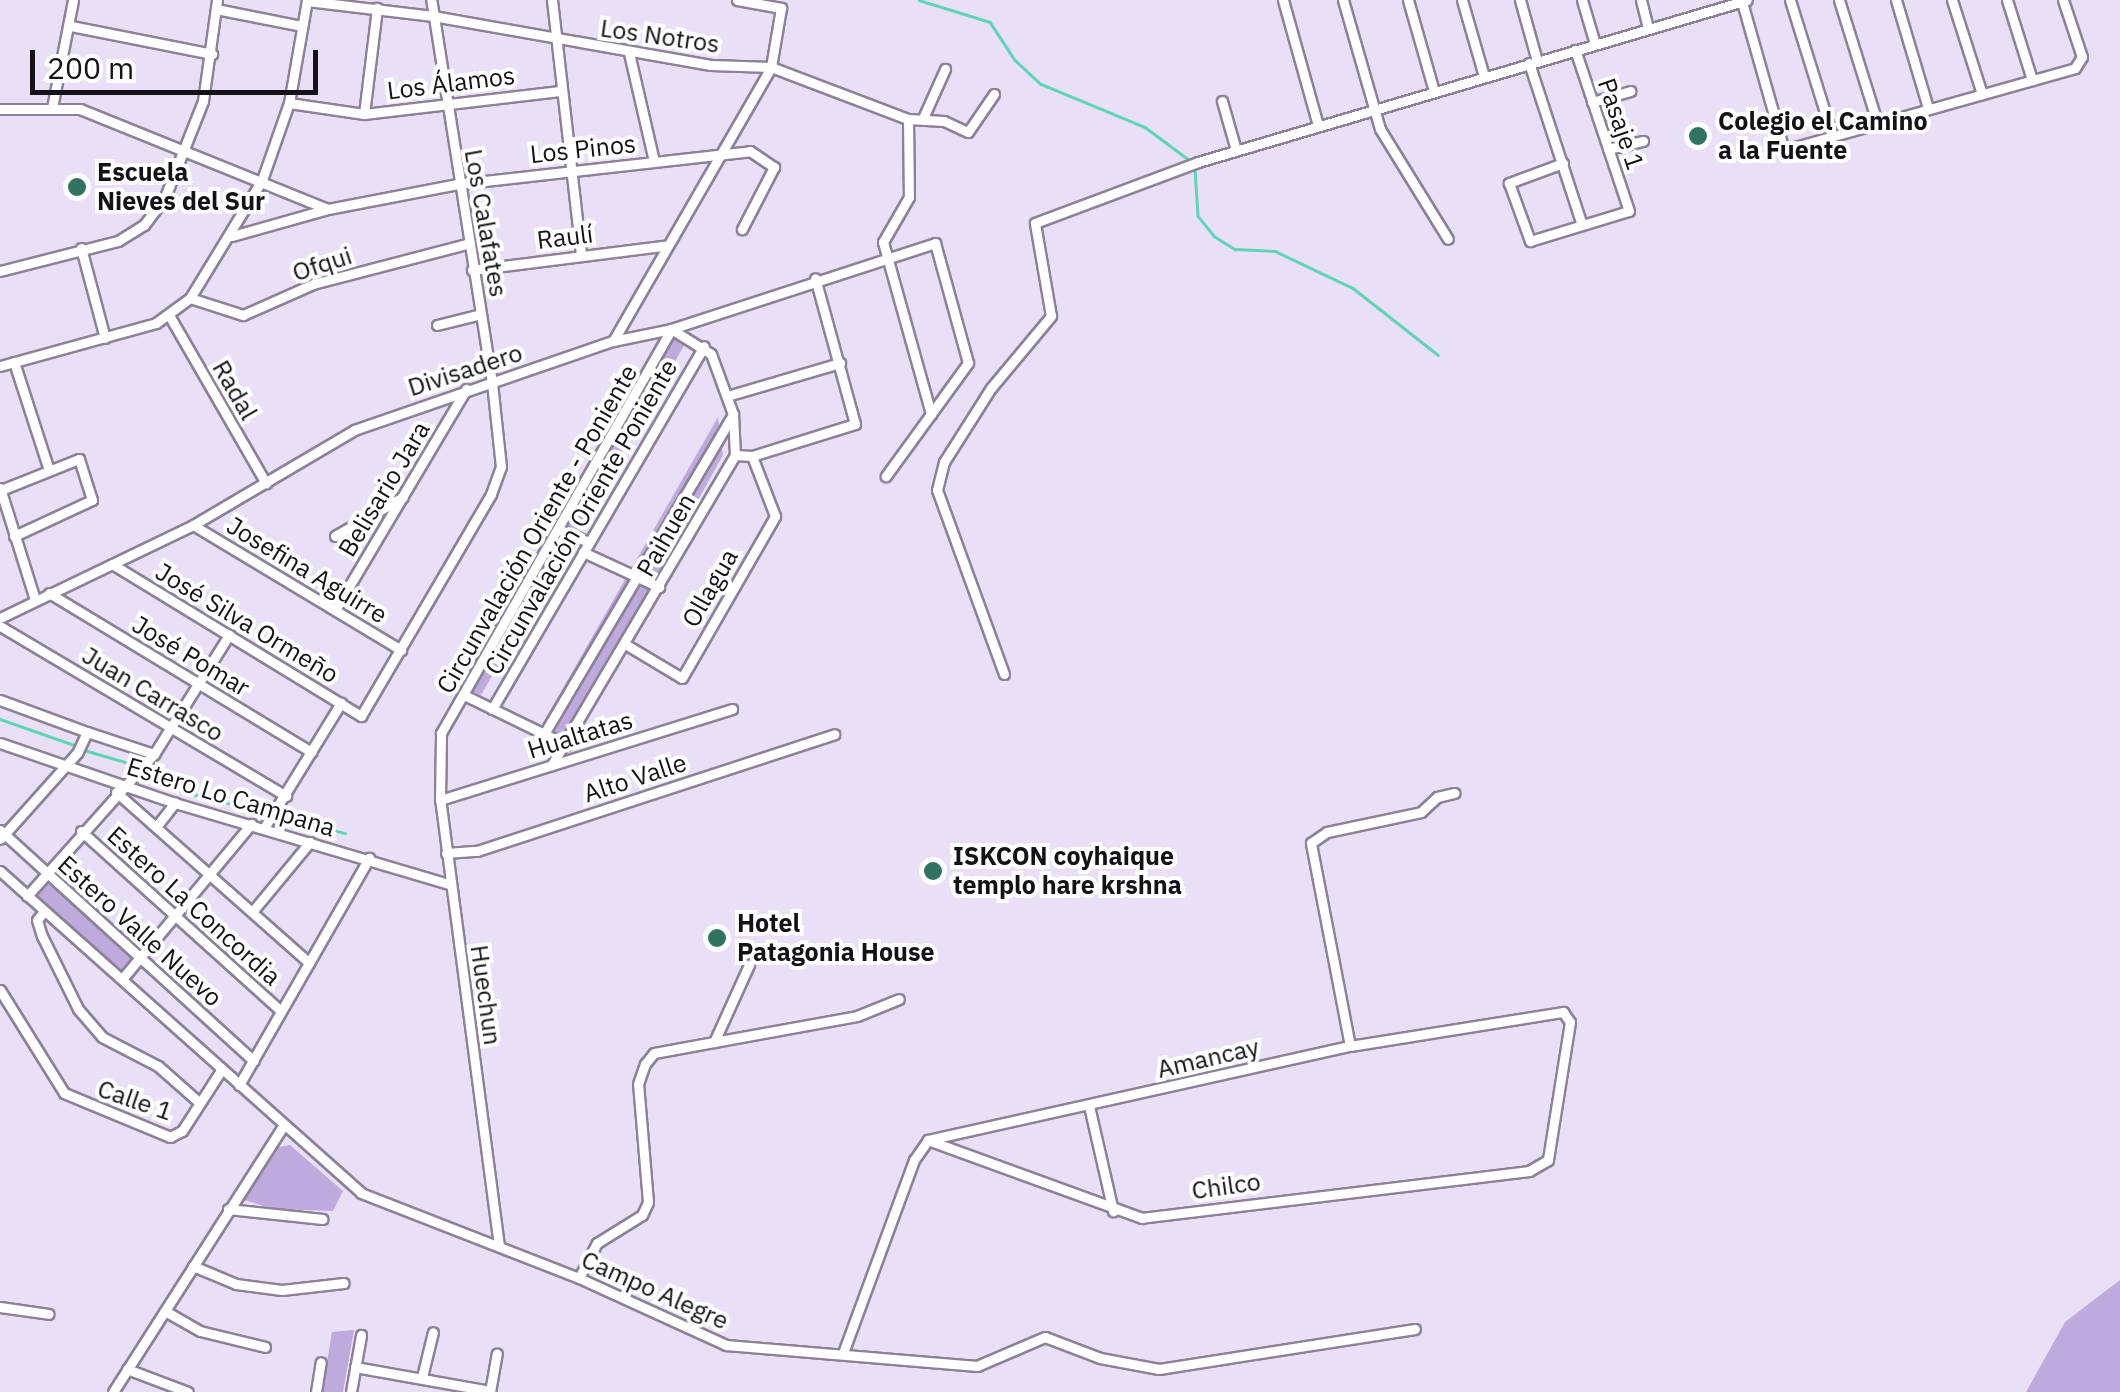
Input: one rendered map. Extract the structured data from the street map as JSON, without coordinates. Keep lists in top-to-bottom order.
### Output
{
  "streets": {
    "street": [
      "Los Notros",
      "Los Álamos",
      "Pasaje 1",
      "Los Pinos",
      "Los Calafates",
      "Raulí",
      "Ofqui",
      "Divisadero",
      "Radal",
      "Belisario Jara",
      "Circunvalación Oriente Poniente",
      "Circunvalación Oriente - Poniente",
      "Paihuen",
      "Josefina Aguirre",
      "Ollagua",
      "José Silva Ormeño",
      "José Pomar",
      "Juan Carrasco",
      "Hualtatas",
      "Alto Valle",
      "Estero Lo Campana",
      "Estero La Concordia",
      "Estero Valle Nuevo",
      "Huechun",
      "Amancay",
      "Calle 1",
      "Chilco",
      "Campo Alegre"
    ]
  },
  "crossings": [
    ["Los Notros", "Los Calafates"],
    ["Los Álamos", "Los Calafates"],
    ["Los Pinos", "Los Calafates"],
    ["Los Calafates", "Raulí"],
    ["Los Calafates", "Ofqui"],
    ["Los Calafates", "Divisadero"],
    ["Los Calafates", "Josefina Aguirre"],
    ["Los Calafates", "José Silva Ormeño"],
    ["Divisadero", "Radal"],
    ["Divisadero", "Belisario Jara"],
    ["Divisadero", "Circunvalación Oriente - Poniente"],
    ["Divisadero", "Josefina Aguirre"],
    ["Divisadero", "José Silva Ormeño"],
    ["Divisadero", "José Pomar"],
    ["Belisario Jara", "Josefina Aguirre"],
    ["Circunvalación Oriente - Poniente", "Huechun"],
    ["Paihuen", "Ollagua"],
    ["Paihuen", "Hualtatas"],
    ["Hualtatas", "Huechun"],
    ["Alto Valle", "Huechun"],
    ["Estero Lo Campana", "Huechun"],
    ["Huechun", "Campo Alegre"],
    ["Amancay", "Chilco"],
    ["Calle 1", "Campo Alegre"]
  ],
  "places": [
    "Colegio el Camino a la Fuente",
    "Escuela Nieves del Sur",
    "ISKCON coyhaique templo hare krshna",
    "Hotel Patagonia House"
  ],
  "scale_bar": "200 m"
}
